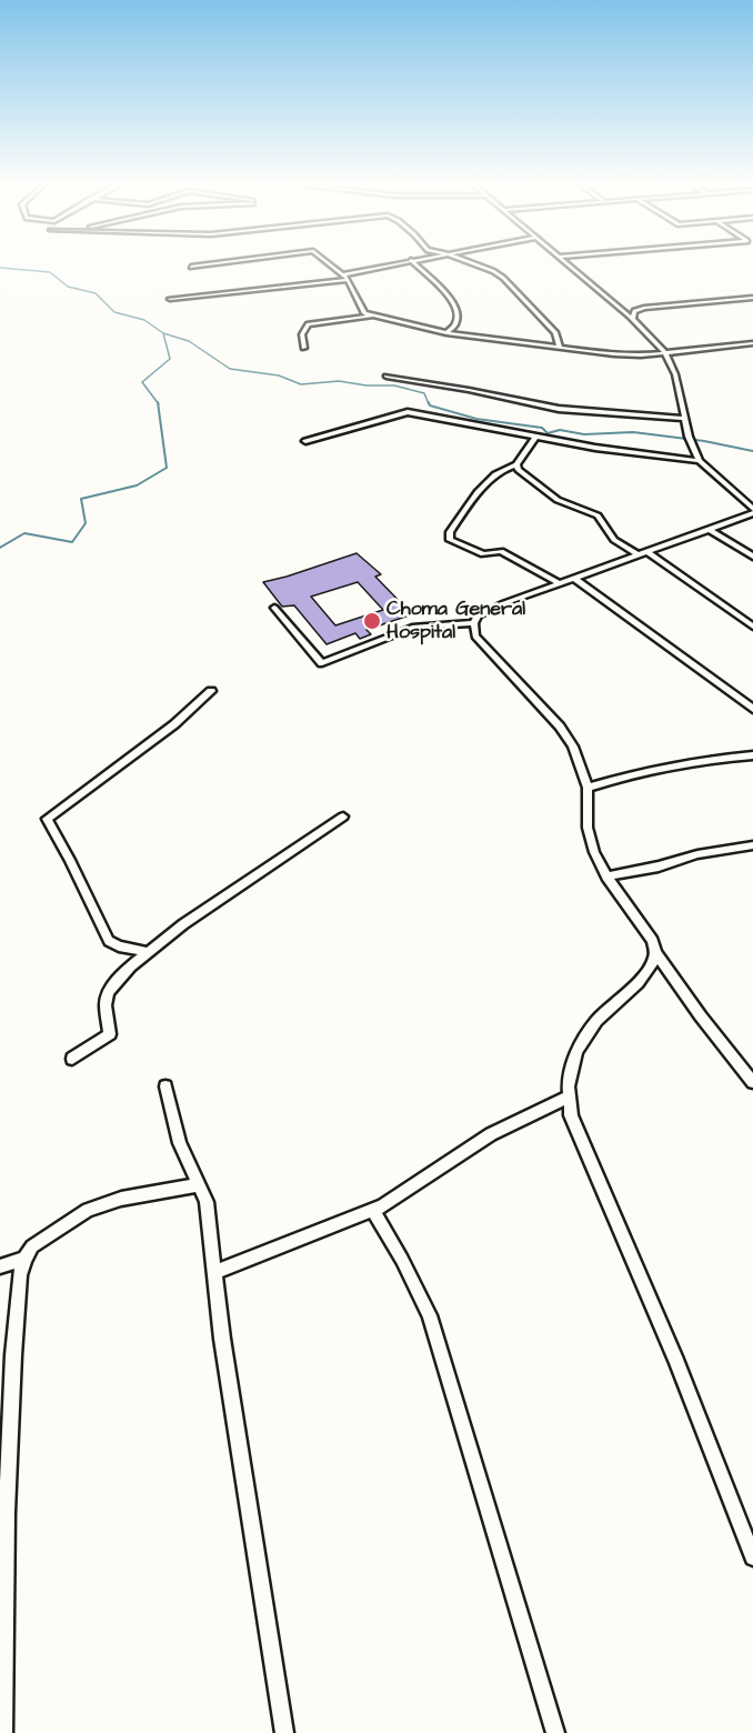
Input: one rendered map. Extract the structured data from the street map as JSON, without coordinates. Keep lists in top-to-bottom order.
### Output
{
  "places": ["Choma General Hospital"]
}
